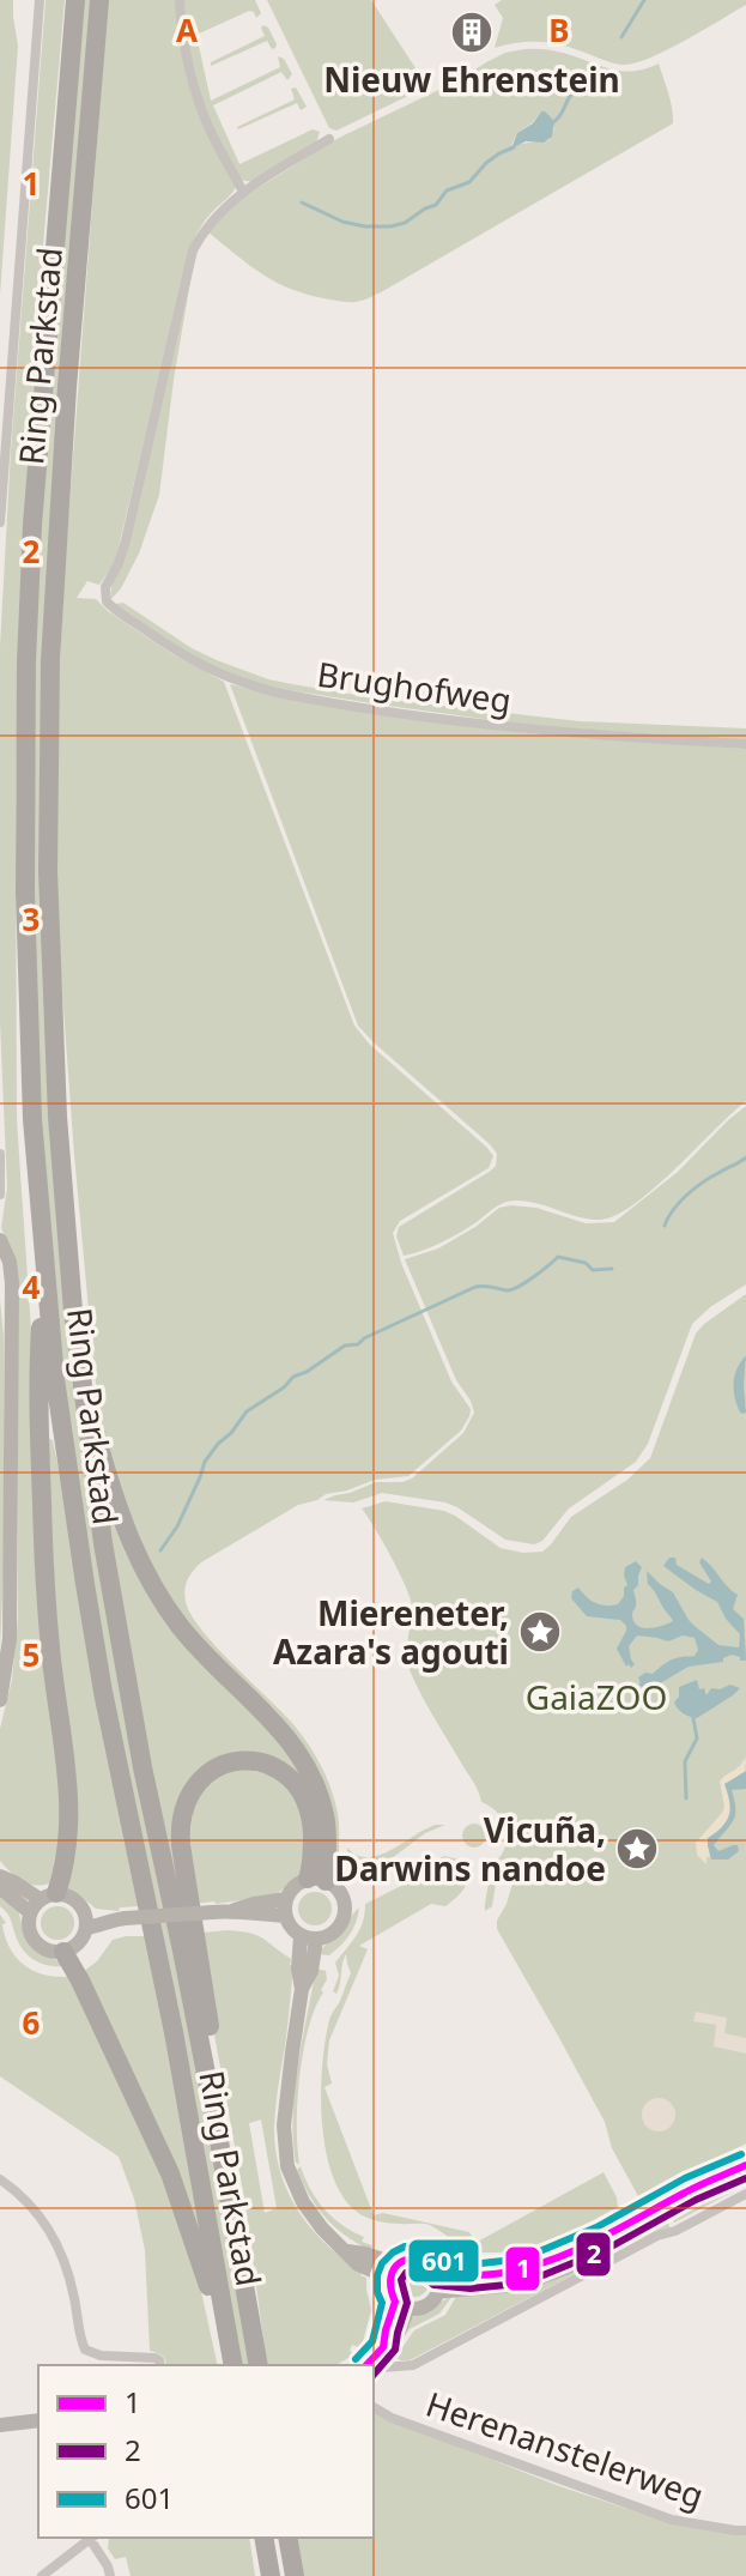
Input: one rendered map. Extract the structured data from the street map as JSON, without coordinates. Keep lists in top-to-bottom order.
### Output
{
  "streets": {
    "highway": ["Ring Parkstad"],
    "street": ["Brughofweg", "Herenanstelerweg"]
  },
  "parks": ["GaiaZOO"],
  "places": {
    "building": ["Nieuw Ehrenstein"],
    "place": ["Miereneter, Azara's agouti", "Vicuña, Darwins nandoe"]
  },
  "lines": ["transit line 601", "transit line 1", "transit line 2"],
  "legend": ["1", "2", "601"],
  "grid": {
    "columns": ["A", "B"],
    "rows": [
      "1",
      "2",
      "3",
      "4",
      "5",
      "6"
    ]
  }
}
